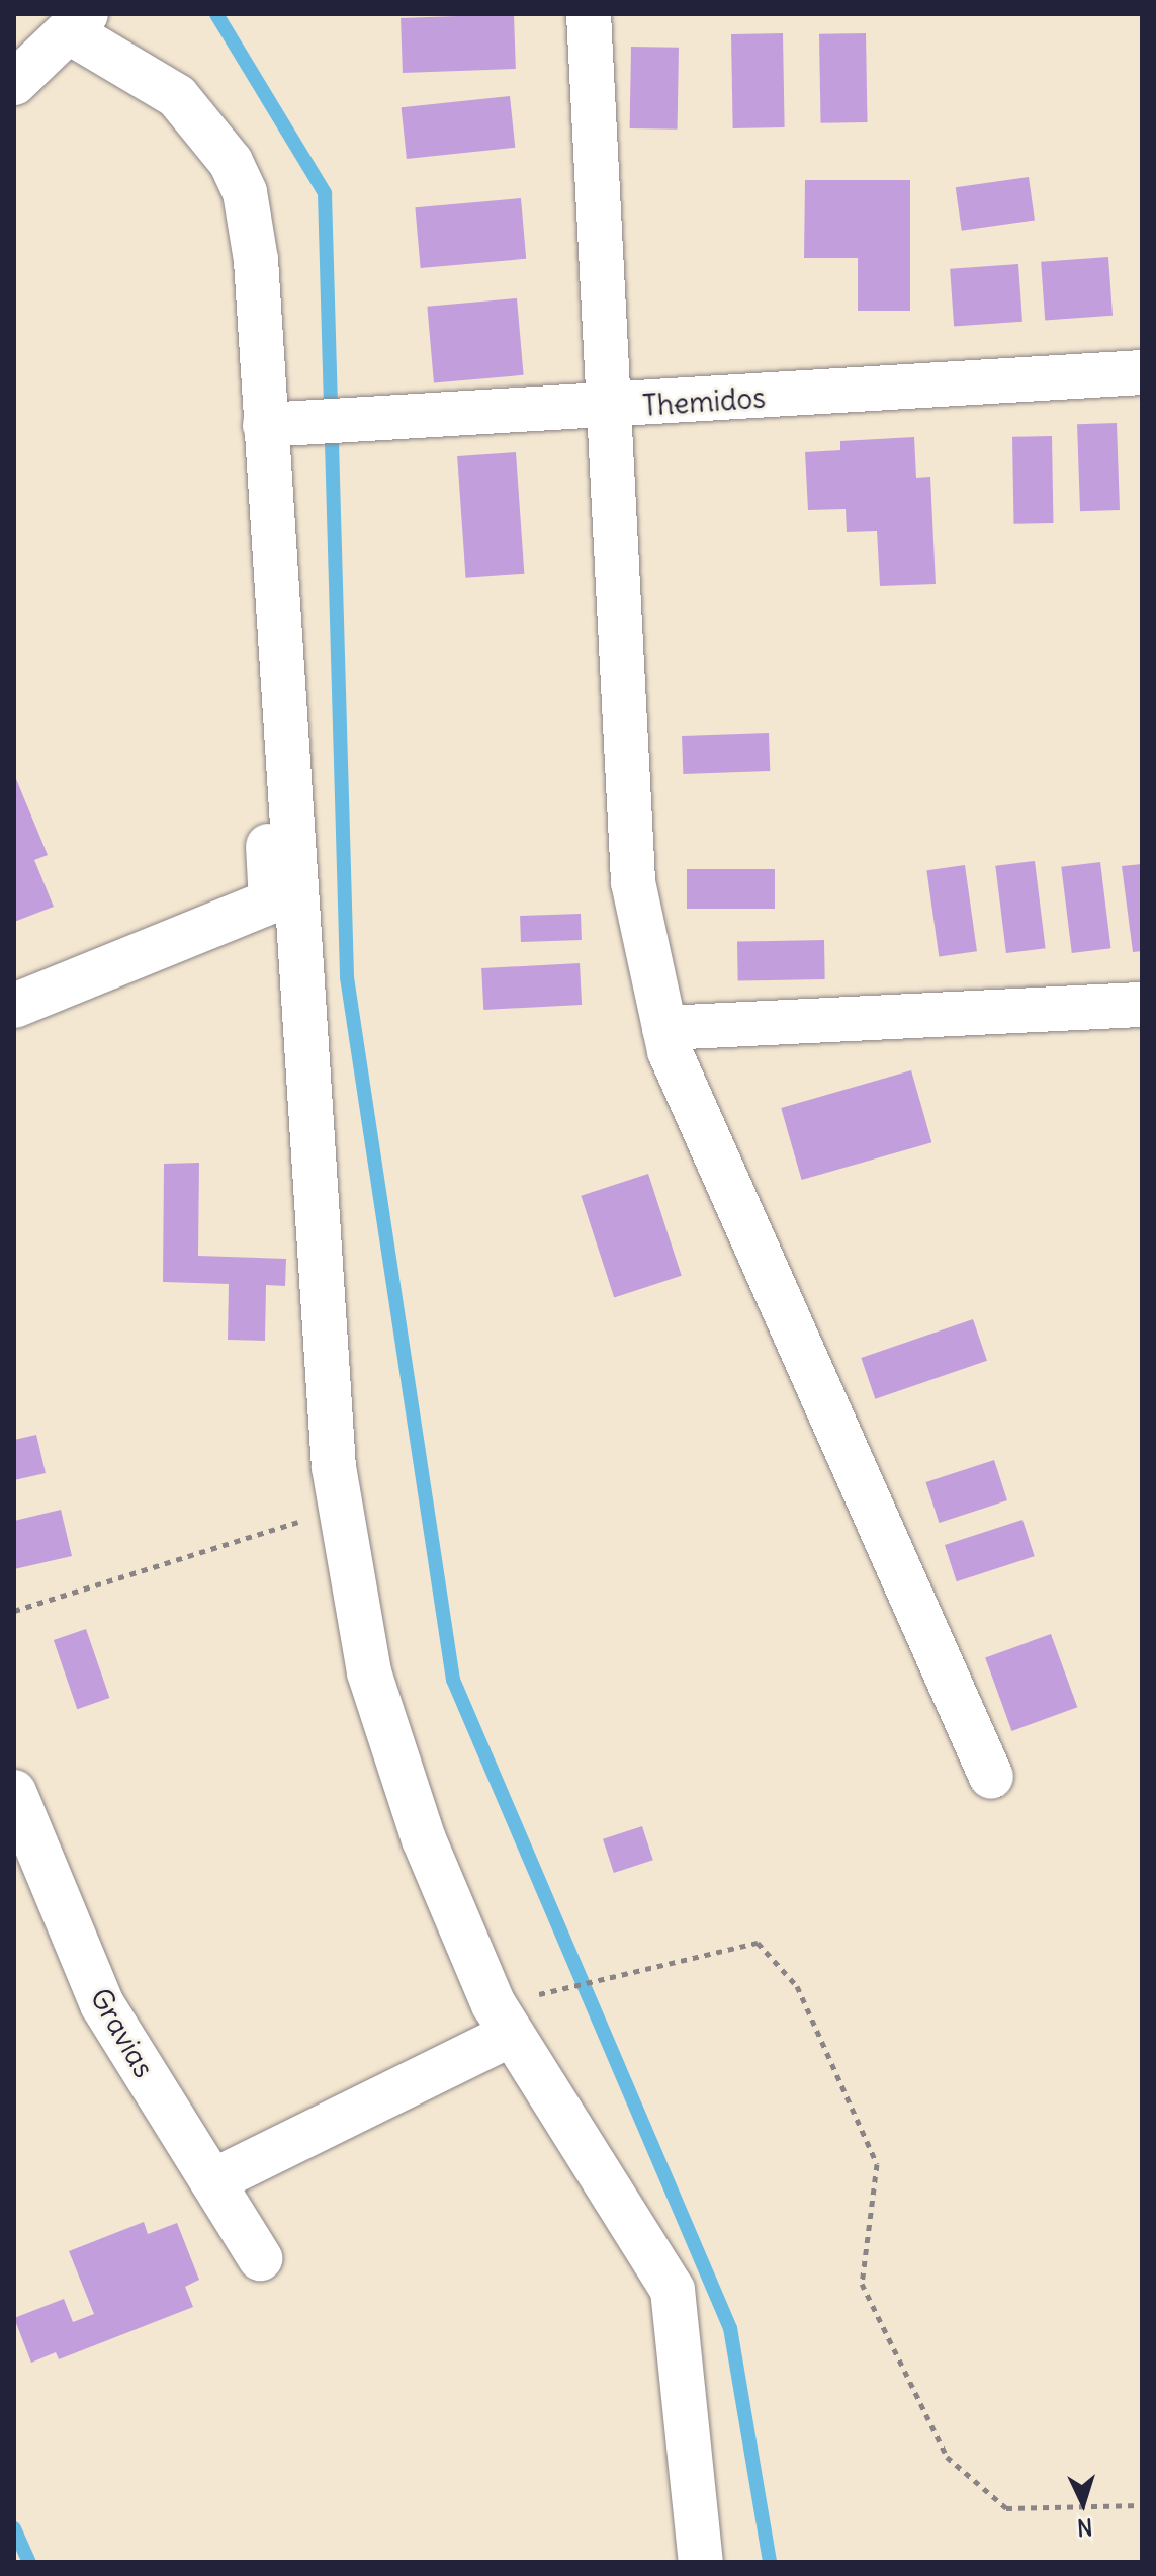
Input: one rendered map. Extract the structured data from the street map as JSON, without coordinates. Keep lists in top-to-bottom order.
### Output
{
  "streets": {
    "street": ["Themidos", "Gravias"]
  },
  "north": "bottom"
}
